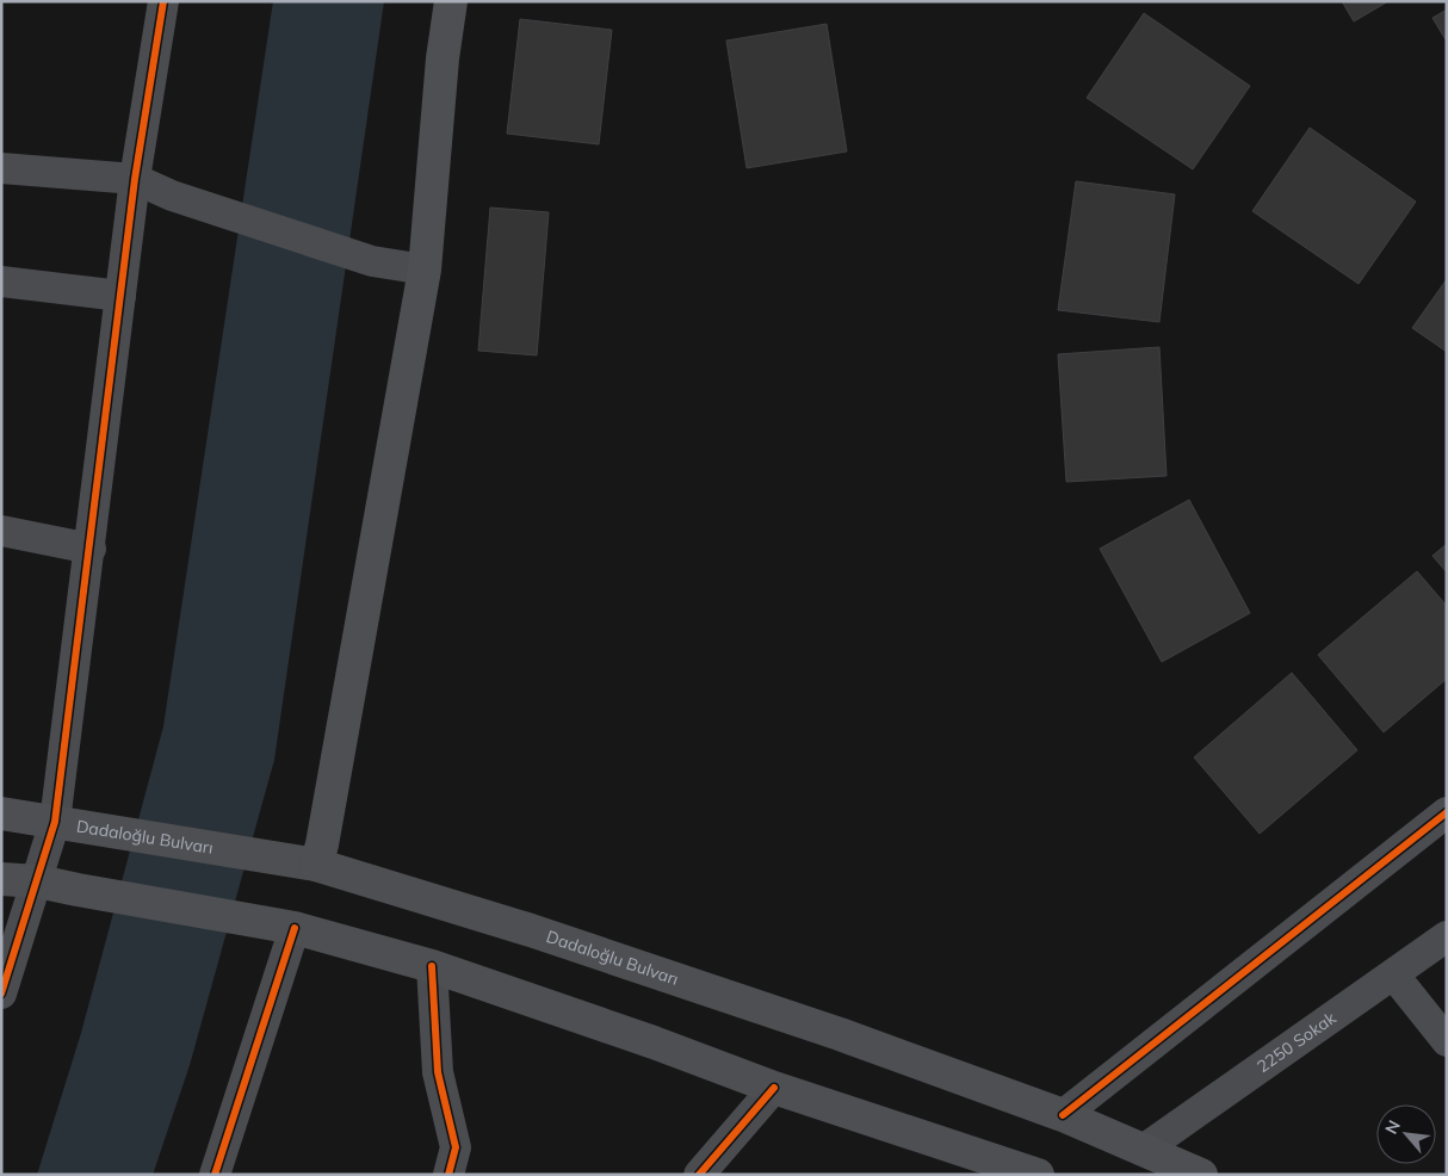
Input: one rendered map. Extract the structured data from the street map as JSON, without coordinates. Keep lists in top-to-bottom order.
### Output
{
  "streets": {
    "main road": ["Dadaloğlu Bulvarı"],
    "street": ["2250 Sokak"]
  },
  "crossings": [
    ["Dadaloğlu Bulvarı", "2250 Sokak"]
  ],
  "north": "top left"
}
